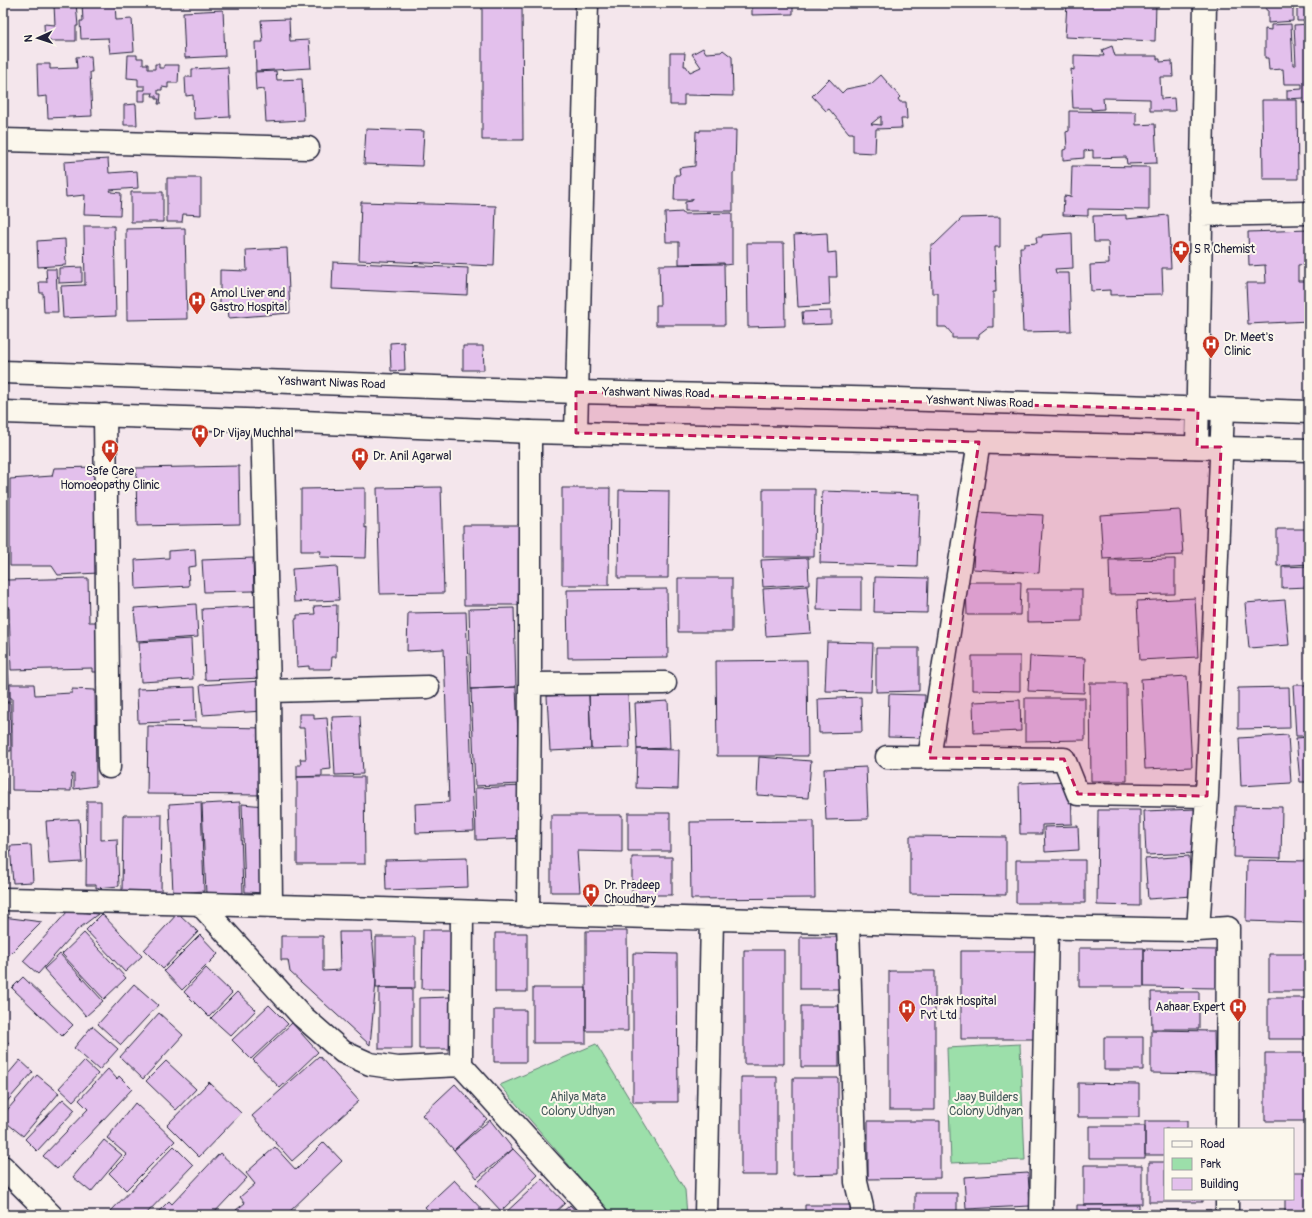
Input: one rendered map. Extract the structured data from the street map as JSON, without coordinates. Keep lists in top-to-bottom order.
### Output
{
  "streets": {
    "street": ["Yashwant Niwas Road"]
  },
  "parks": ["Ahilya Mata Colony Udhyan", "Jaay Builders Colony Udhyan"],
  "places": {
    "pharmacy": ["S R Chemist"],
    "hospital": [
      "Amol Liver and Gastro Hospital",
      "Dr. Meet's Clinic",
      "Dr Vijay Muchhal",
      "Safe Care Homoeopathy Clinic",
      "Dr. Anil Agarwal",
      "Dr. Pradeep Choudhary",
      "Aahaar Expert",
      "Charak Hospital Pvt Ltd"
    ]
  },
  "legend": ["Road", "Park", "Building"],
  "north": "left"
}
